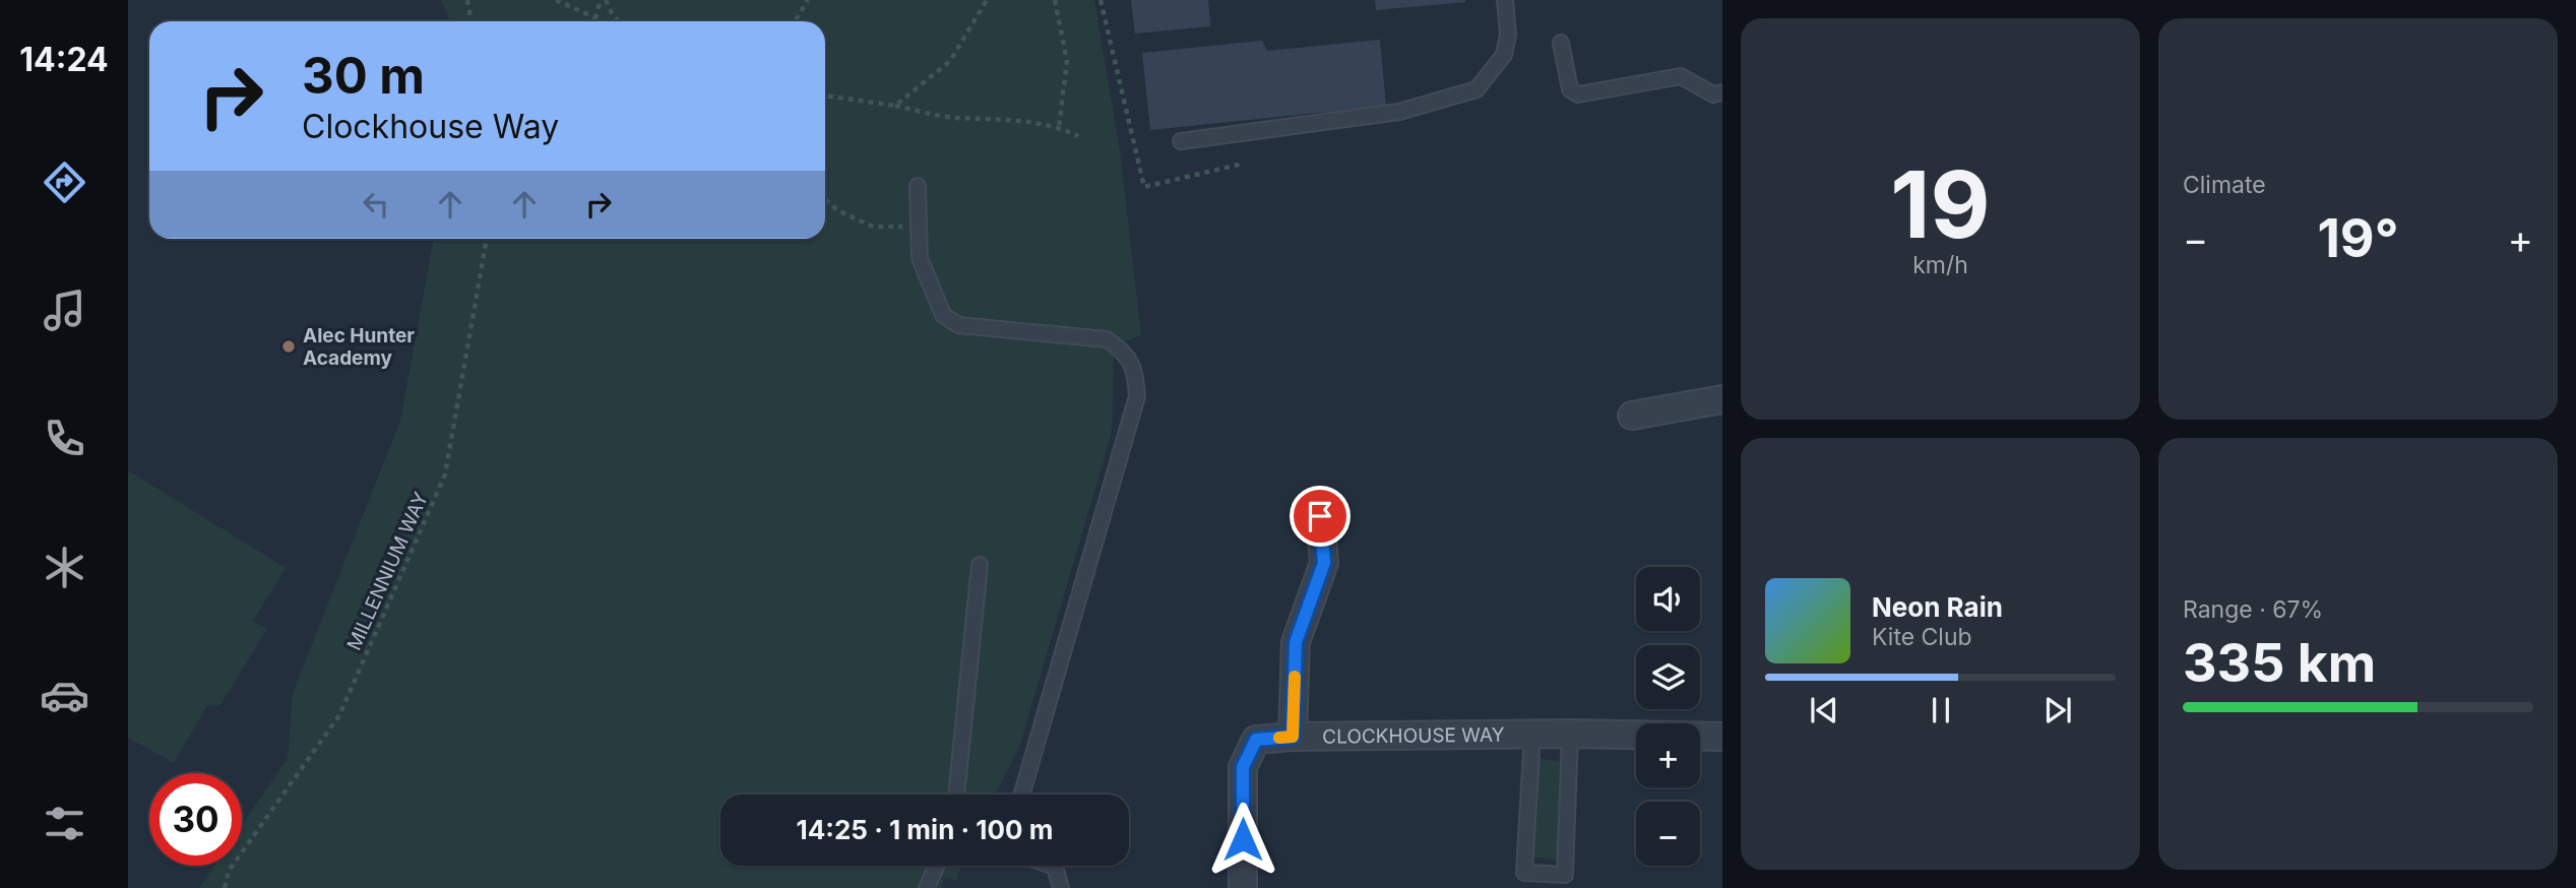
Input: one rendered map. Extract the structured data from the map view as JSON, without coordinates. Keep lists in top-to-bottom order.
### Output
{
  "streets": {
    "street": ["CLOCKHOUSE WAY"],
    "path": ["MILLENNIUM WAY"]
  },
  "places": ["Alec Hunter Academy"],
  "page": {
    "tabs": "14:24",
    "tile": [
      ["19", "km/h"],
      "Climate",
      ["Range · 67%", "335 km"]
    ],
    "turn": ["30 m", "Clockhouse Way"],
    "heat": ["−", "19°", "+"],
    "map_buttons": ["+", "−"],
    "song": ["Neon Rain", "Kite Club"],
    "limit": "30",
    "trip": "14:25 · 1 min · 100 m"
  }
}
